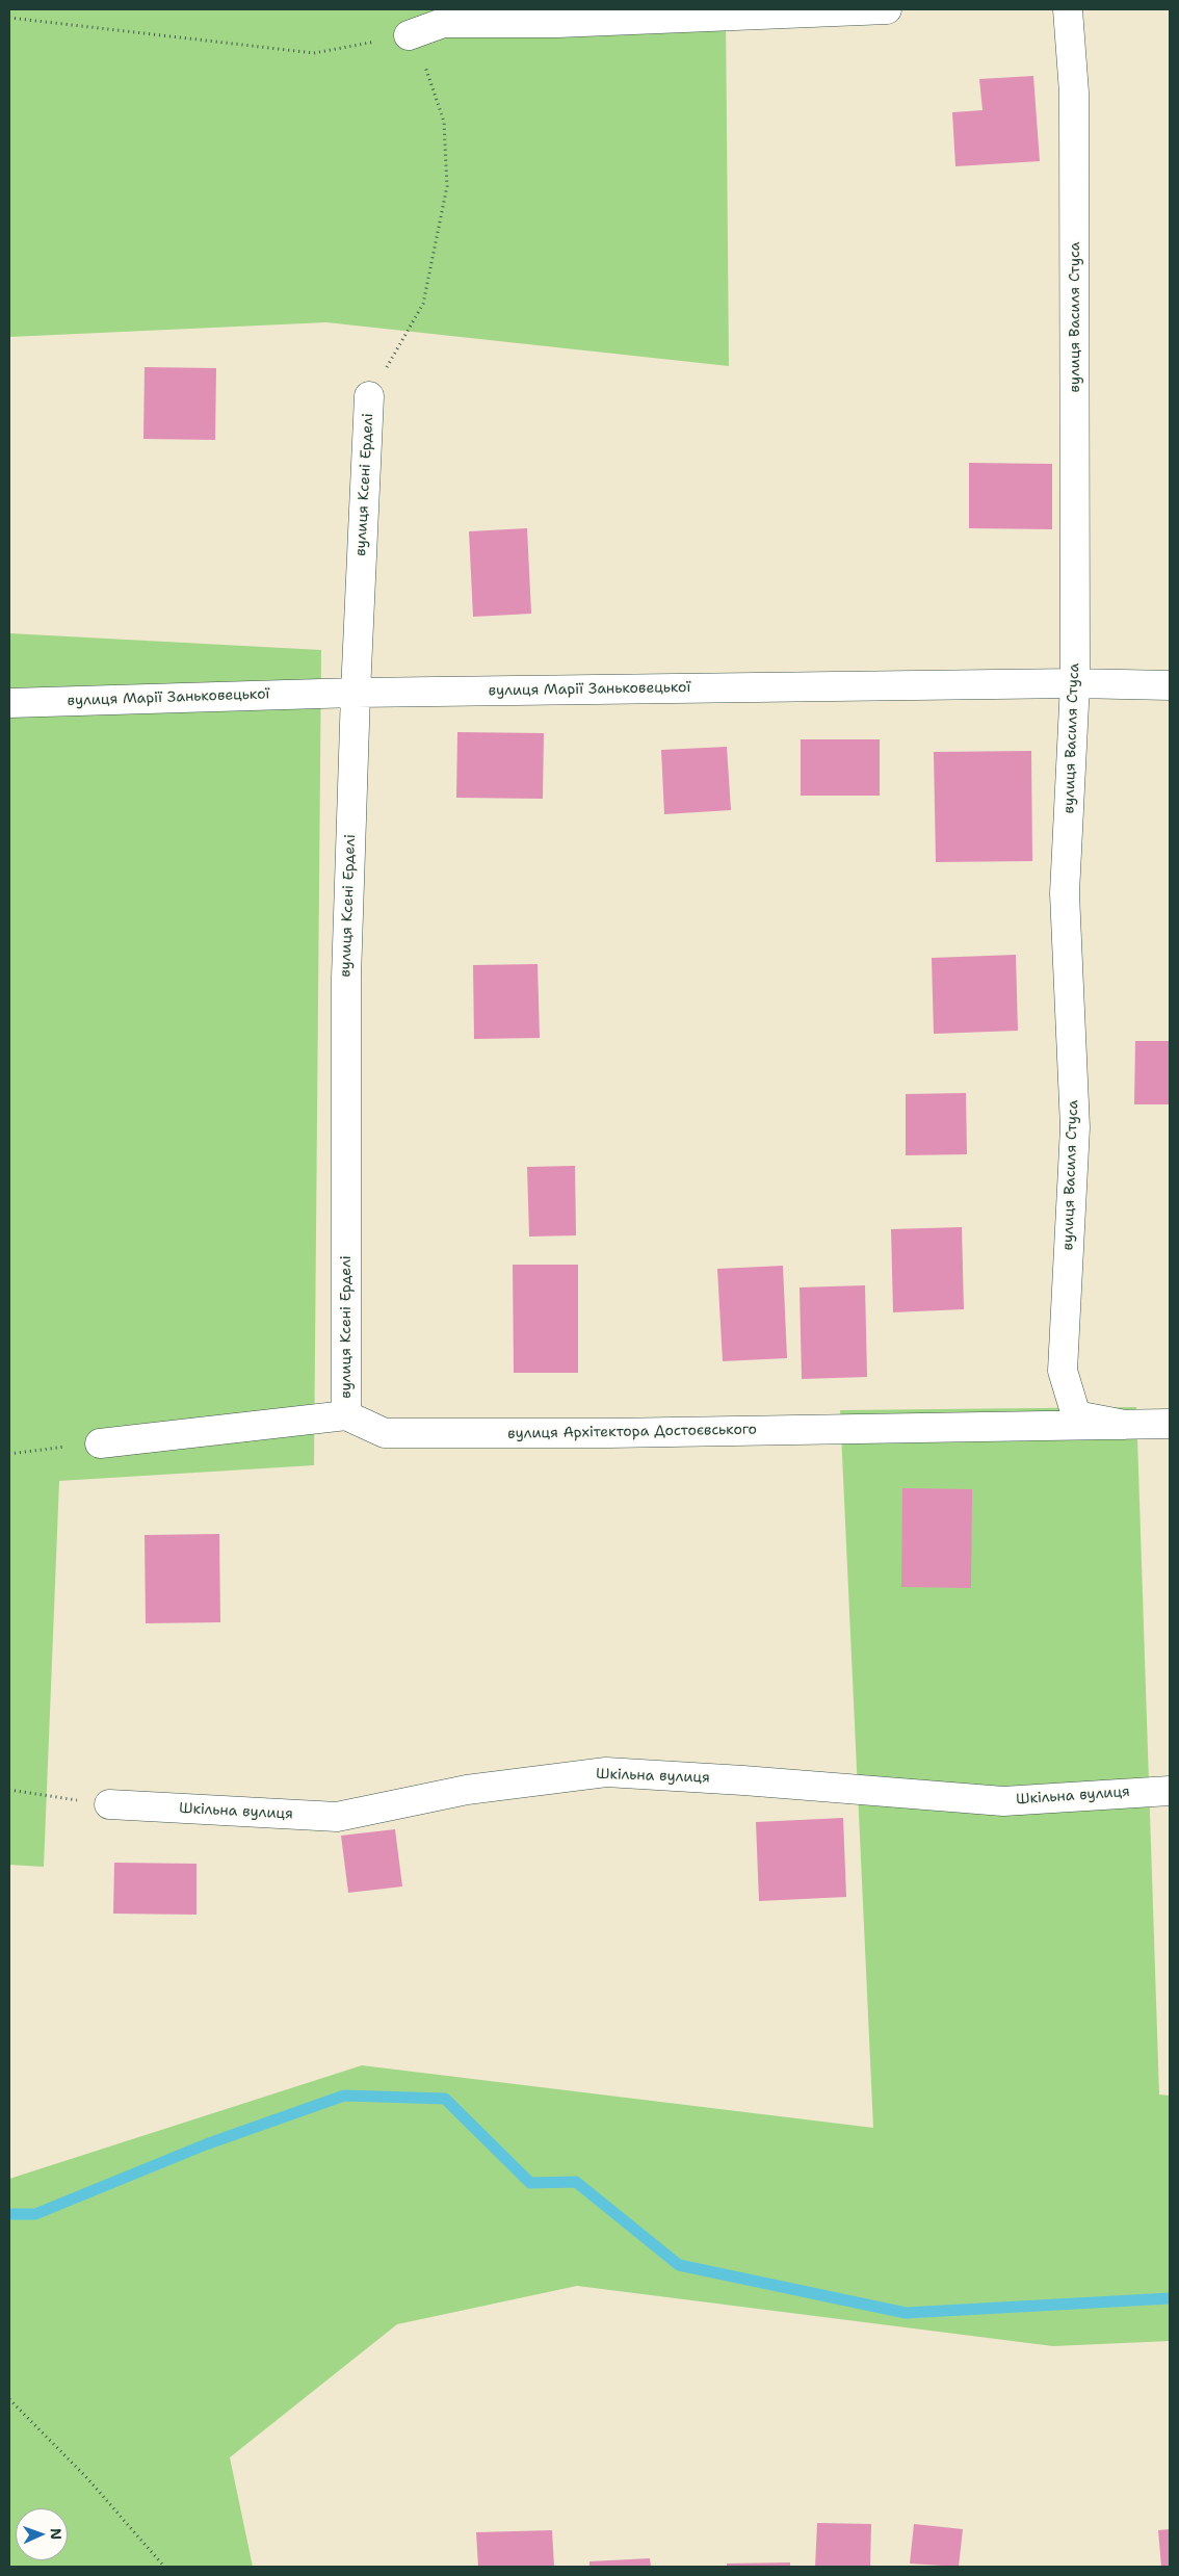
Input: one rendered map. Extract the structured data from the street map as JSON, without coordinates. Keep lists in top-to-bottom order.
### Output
{
  "streets": {
    "street": [
      "вулиця Василя Стуса",
      "вулиця Ксені Ерделі",
      "вулиця Марії Заньковецької",
      "вулиця Архітектора Достоєвського",
      "Шкільна вулиця"
    ]
  },
  "crossings": [
    ["вулиця Василя Стуса", "вулиця Марії Заньковецької"],
    ["вулиця Василя Стуса", "вулиця Архітектора Достоєвського"],
    ["вулиця Ксені Ерделі", "вулиця Марії Заньковецької"],
    ["вулиця Ксені Ерделі", "вулиця Архітектора Достоєвського"]
  ],
  "north": "right"
}
